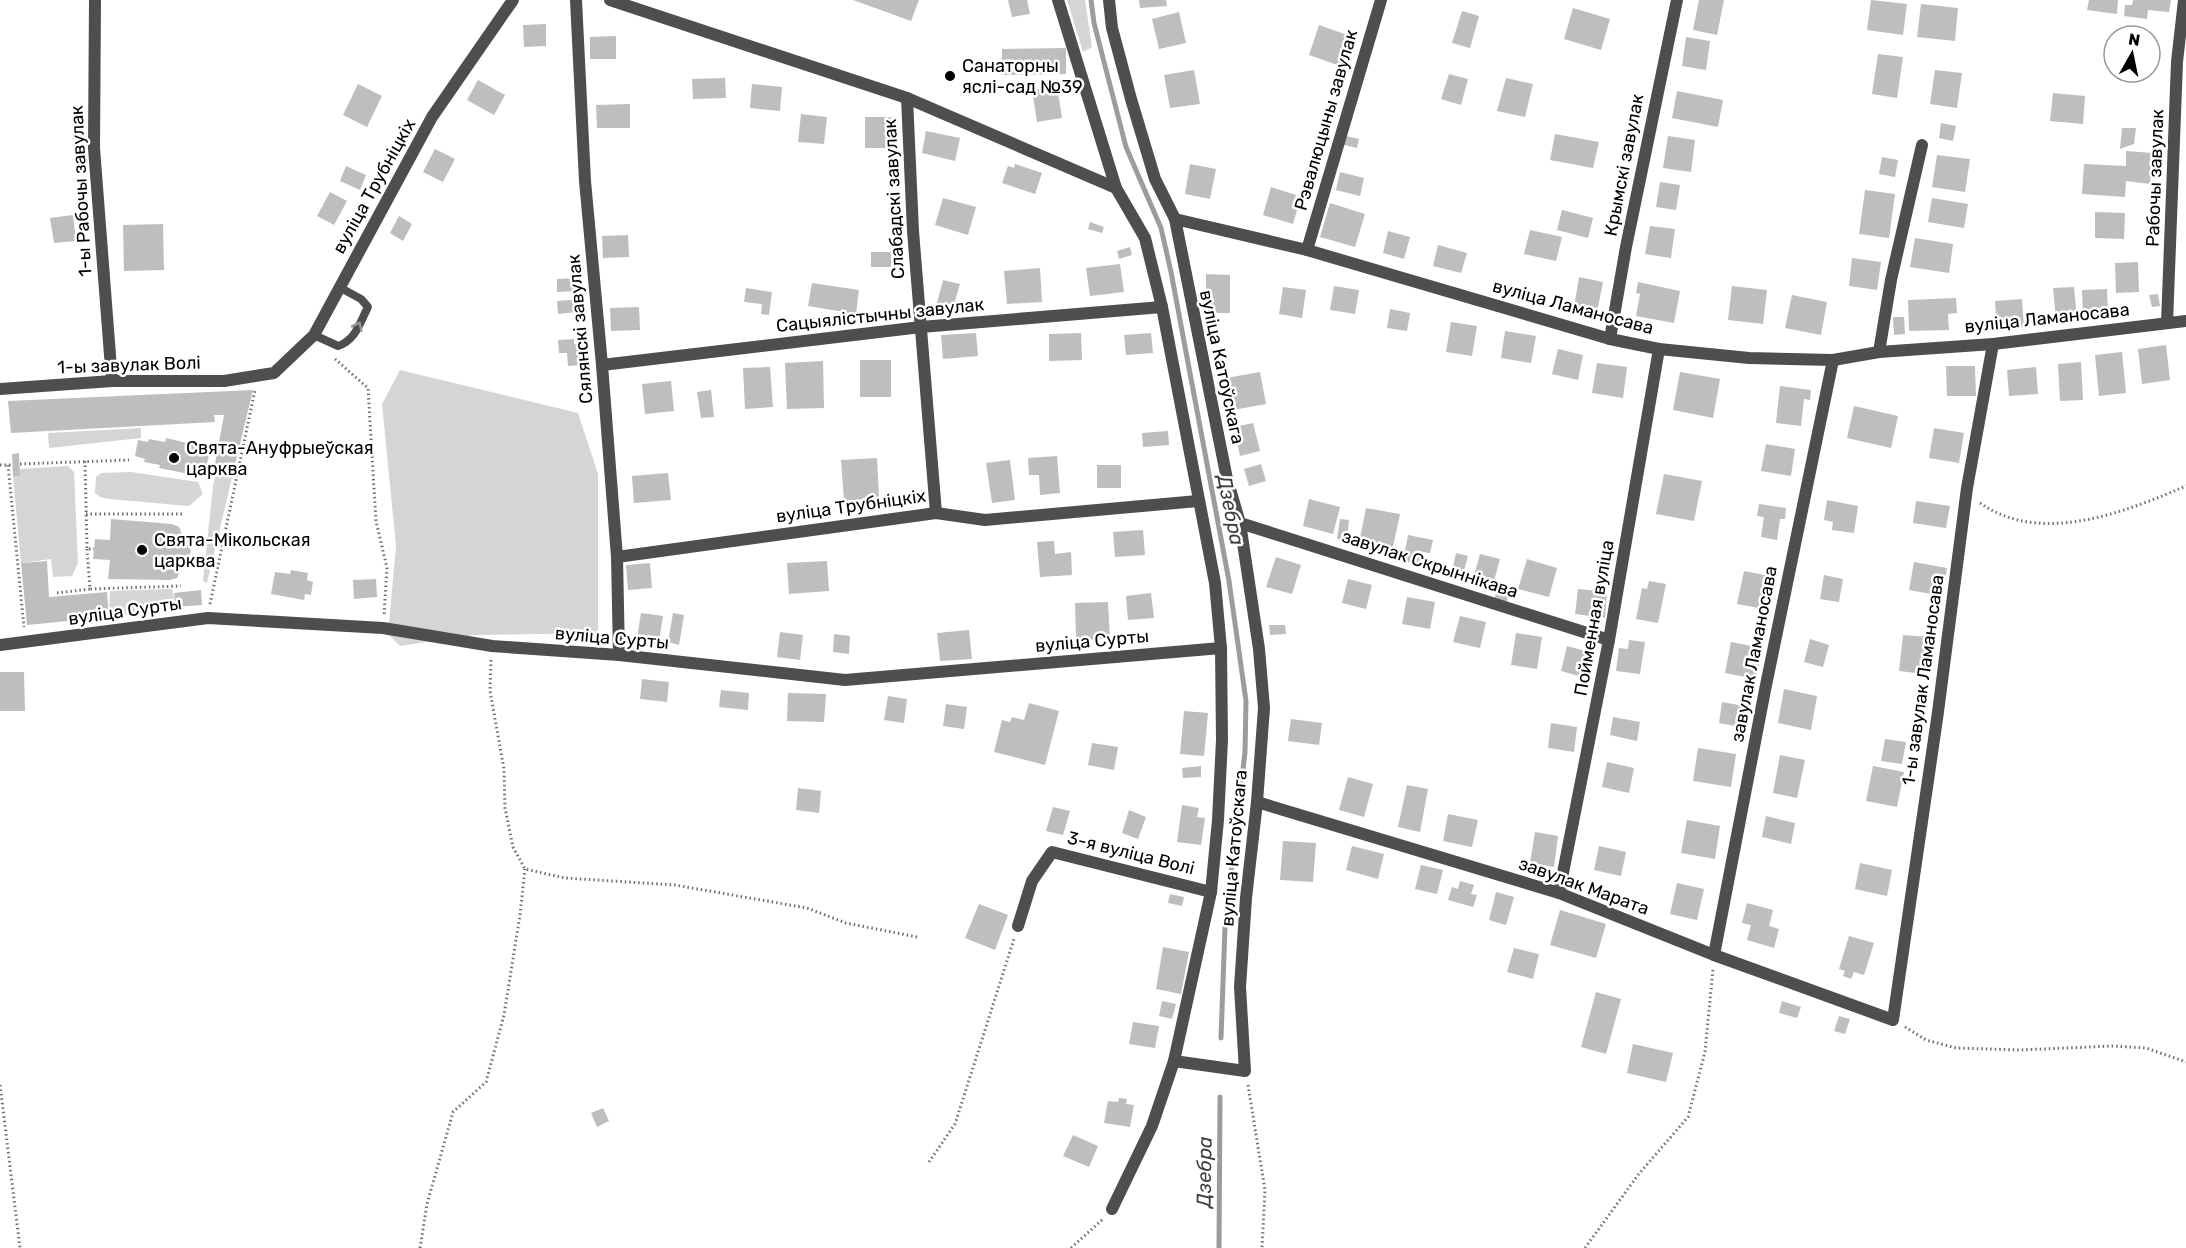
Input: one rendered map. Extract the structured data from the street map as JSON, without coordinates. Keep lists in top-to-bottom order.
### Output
{
  "streets": {
    "street": [
      "Рэвалюцыны завулак",
      "Крымскі завулак",
      "Рабочы завулак",
      "вуліца Трубніцкіх",
      "1-ы Рабочы завулак",
      "Слабадскі завулак",
      "вуліца Ламаносава",
      "Сацыялістычны завулак",
      "Сялянскі завулак",
      "1-ы завулак Волі",
      "вуліца Катоўскага",
      "завулак Скрыннікава",
      "вуліца Сурты",
      "Пойменная вуліца",
      "завулак Ламаносава",
      "1-ы завулак Ламаносава",
      "3-я вуліца Волі",
      "завулак Марата"
    ]
  },
  "crossings": [
    ["Рэвалюцыны завулак", "вуліца Ламаносава"],
    ["Крымскі завулак", "вуліца Ламаносава"],
    ["Рабочы завулак", "вуліца Ламаносава"],
    ["вуліца Трубніцкіх", "Слабадскі завулак"],
    ["вуліца Трубніцкіх", "Сялянскі завулак"],
    ["вуліца Трубніцкіх", "1-ы завулак Волі"],
    ["вуліца Трубніцкіх", "вуліца Катоўскага"],
    ["1-ы Рабочы завулак", "1-ы завулак Волі"],
    ["Слабадскі завулак", "Сацыялістычны завулак"],
    ["Слабадскі завулак", "вуліца Катоўскага"],
    ["вуліца Ламаносава", "вуліца Катоўскага"],
    ["вуліца Ламаносава", "Пойменная вуліца"],
    ["вуліца Ламаносава", "завулак Ламаносава"],
    ["вуліца Ламаносава", "1-ы завулак Ламаносава"],
    ["Сацыялістычны завулак", "Сялянскі завулак"],
    ["Сацыялістычны завулак", "вуліца Катоўскага"],
    ["Сялянскі завулак", "вуліца Сурты"],
    ["вуліца Катоўскага", "завулак Скрыннікава"],
    ["вуліца Катоўскага", "вуліца Сурты"],
    ["вуліца Катоўскага", "3-я вуліца Волі"],
    ["вуліца Катоўскага", "завулак Марата"],
    ["завулак Скрыннікава", "Пойменная вуліца"],
    ["Пойменная вуліца", "завулак Марата"],
    ["завулак Ламаносава", "завулак Марата"],
    ["1-ы завулак Ламаносава", "завулак Марата"]
  ],
  "water": ["Дзебра"],
  "places": ["Санаторны яслі-сад №39", "Свята-Ануфрыеўская царква", "Свята-Мікольская царква"],
  "north": "top"
}
